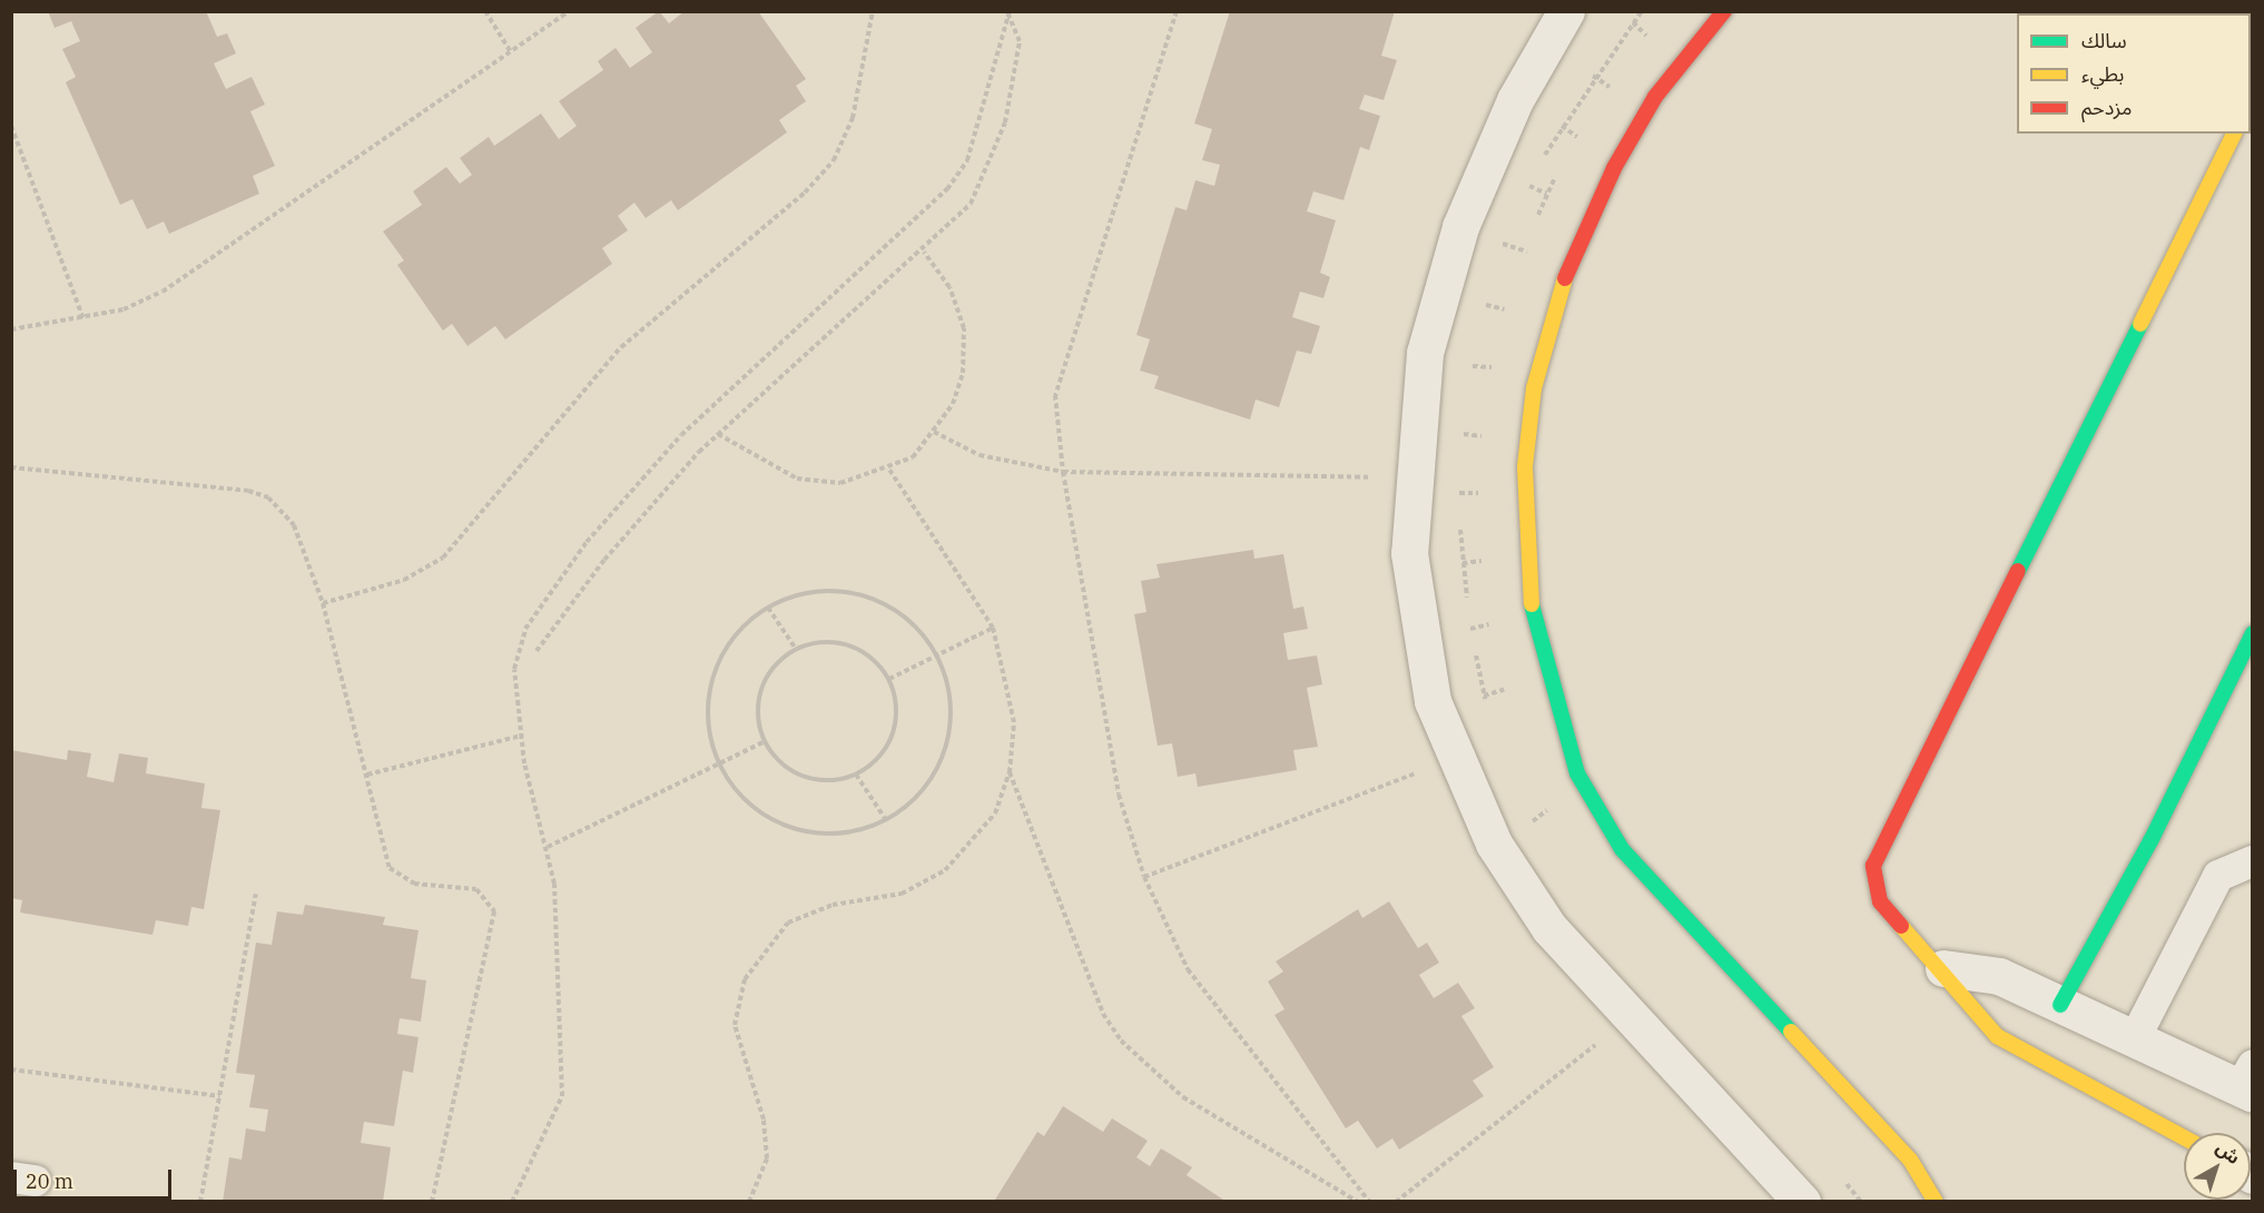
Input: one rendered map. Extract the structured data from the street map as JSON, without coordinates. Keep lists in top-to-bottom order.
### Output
{
  "legend": ["سالك", "بطيء", "مزدحم"],
  "scale_bar": "20 m",
  "north": "top right"
}
